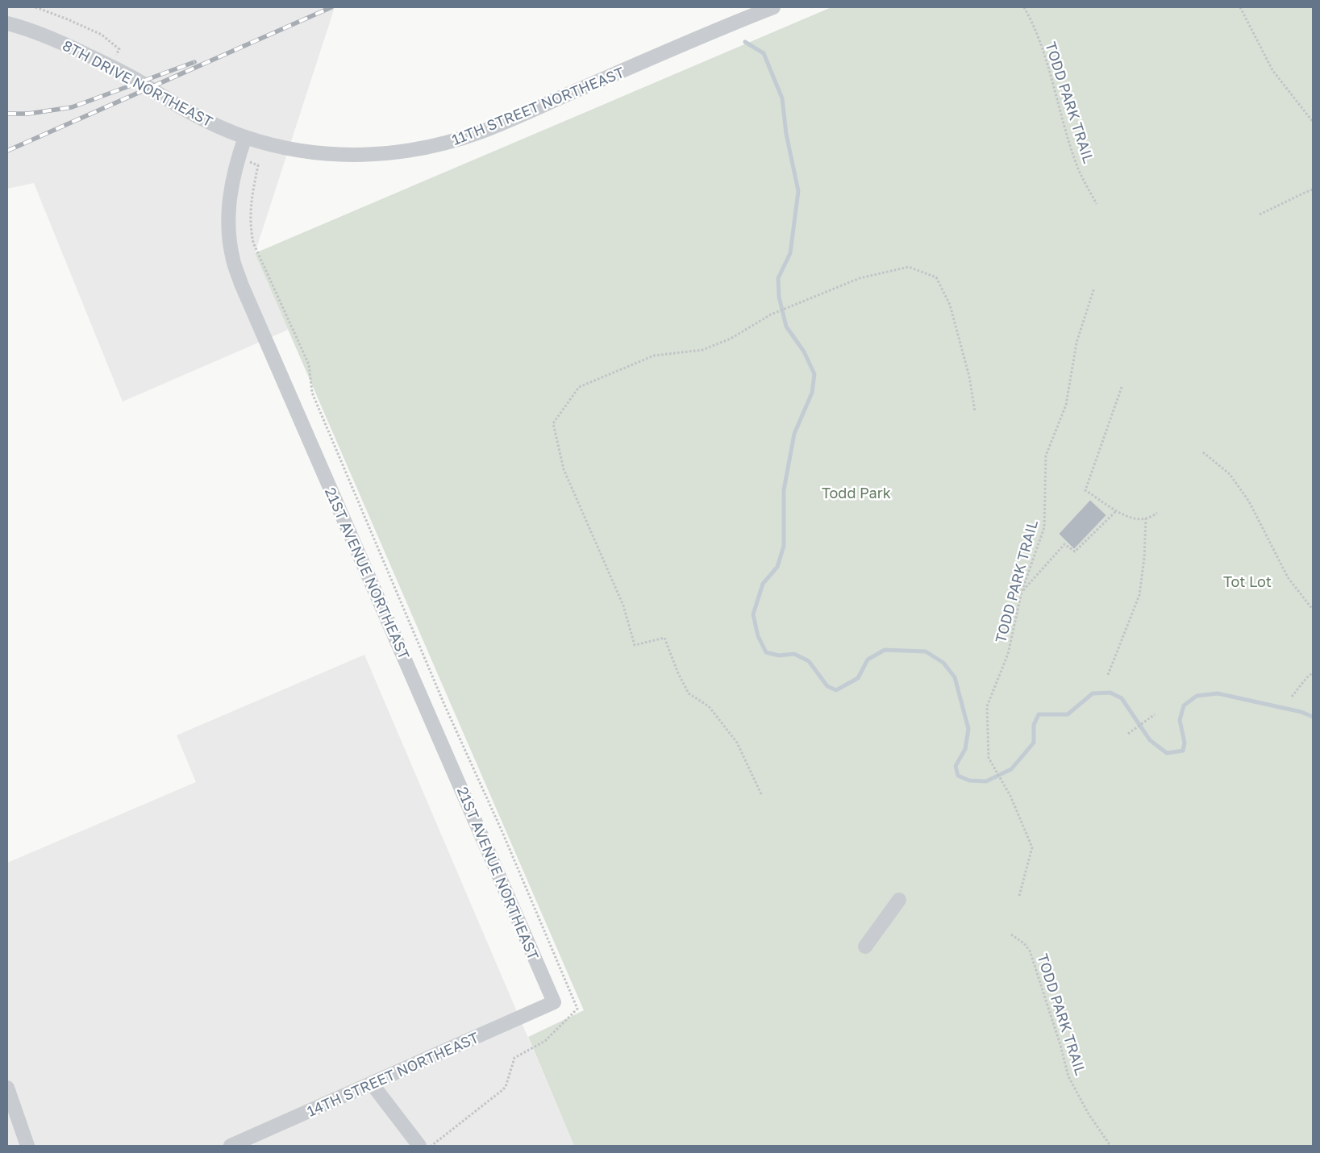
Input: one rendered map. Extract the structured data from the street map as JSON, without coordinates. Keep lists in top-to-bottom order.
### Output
{
  "streets": {
    "street": [
      "8TH DRIVE NORTHEAST",
      "11TH STREET NORTHEAST",
      "21ST AVENUE NORTHEAST",
      "14TH STREET NORTHEAST"
    ],
    "path": ["TODD PARK TRAIL"]
  },
  "crossings": [
    ["8TH DRIVE NORTHEAST", "11TH STREET NORTHEAST"],
    ["8TH DRIVE NORTHEAST", "21ST AVENUE NORTHEAST"],
    ["11TH STREET NORTHEAST", "21ST AVENUE NORTHEAST"],
    ["21ST AVENUE NORTHEAST", "14TH STREET NORTHEAST"]
  ],
  "parks": ["Todd Park", "Tot Lot"]
}
